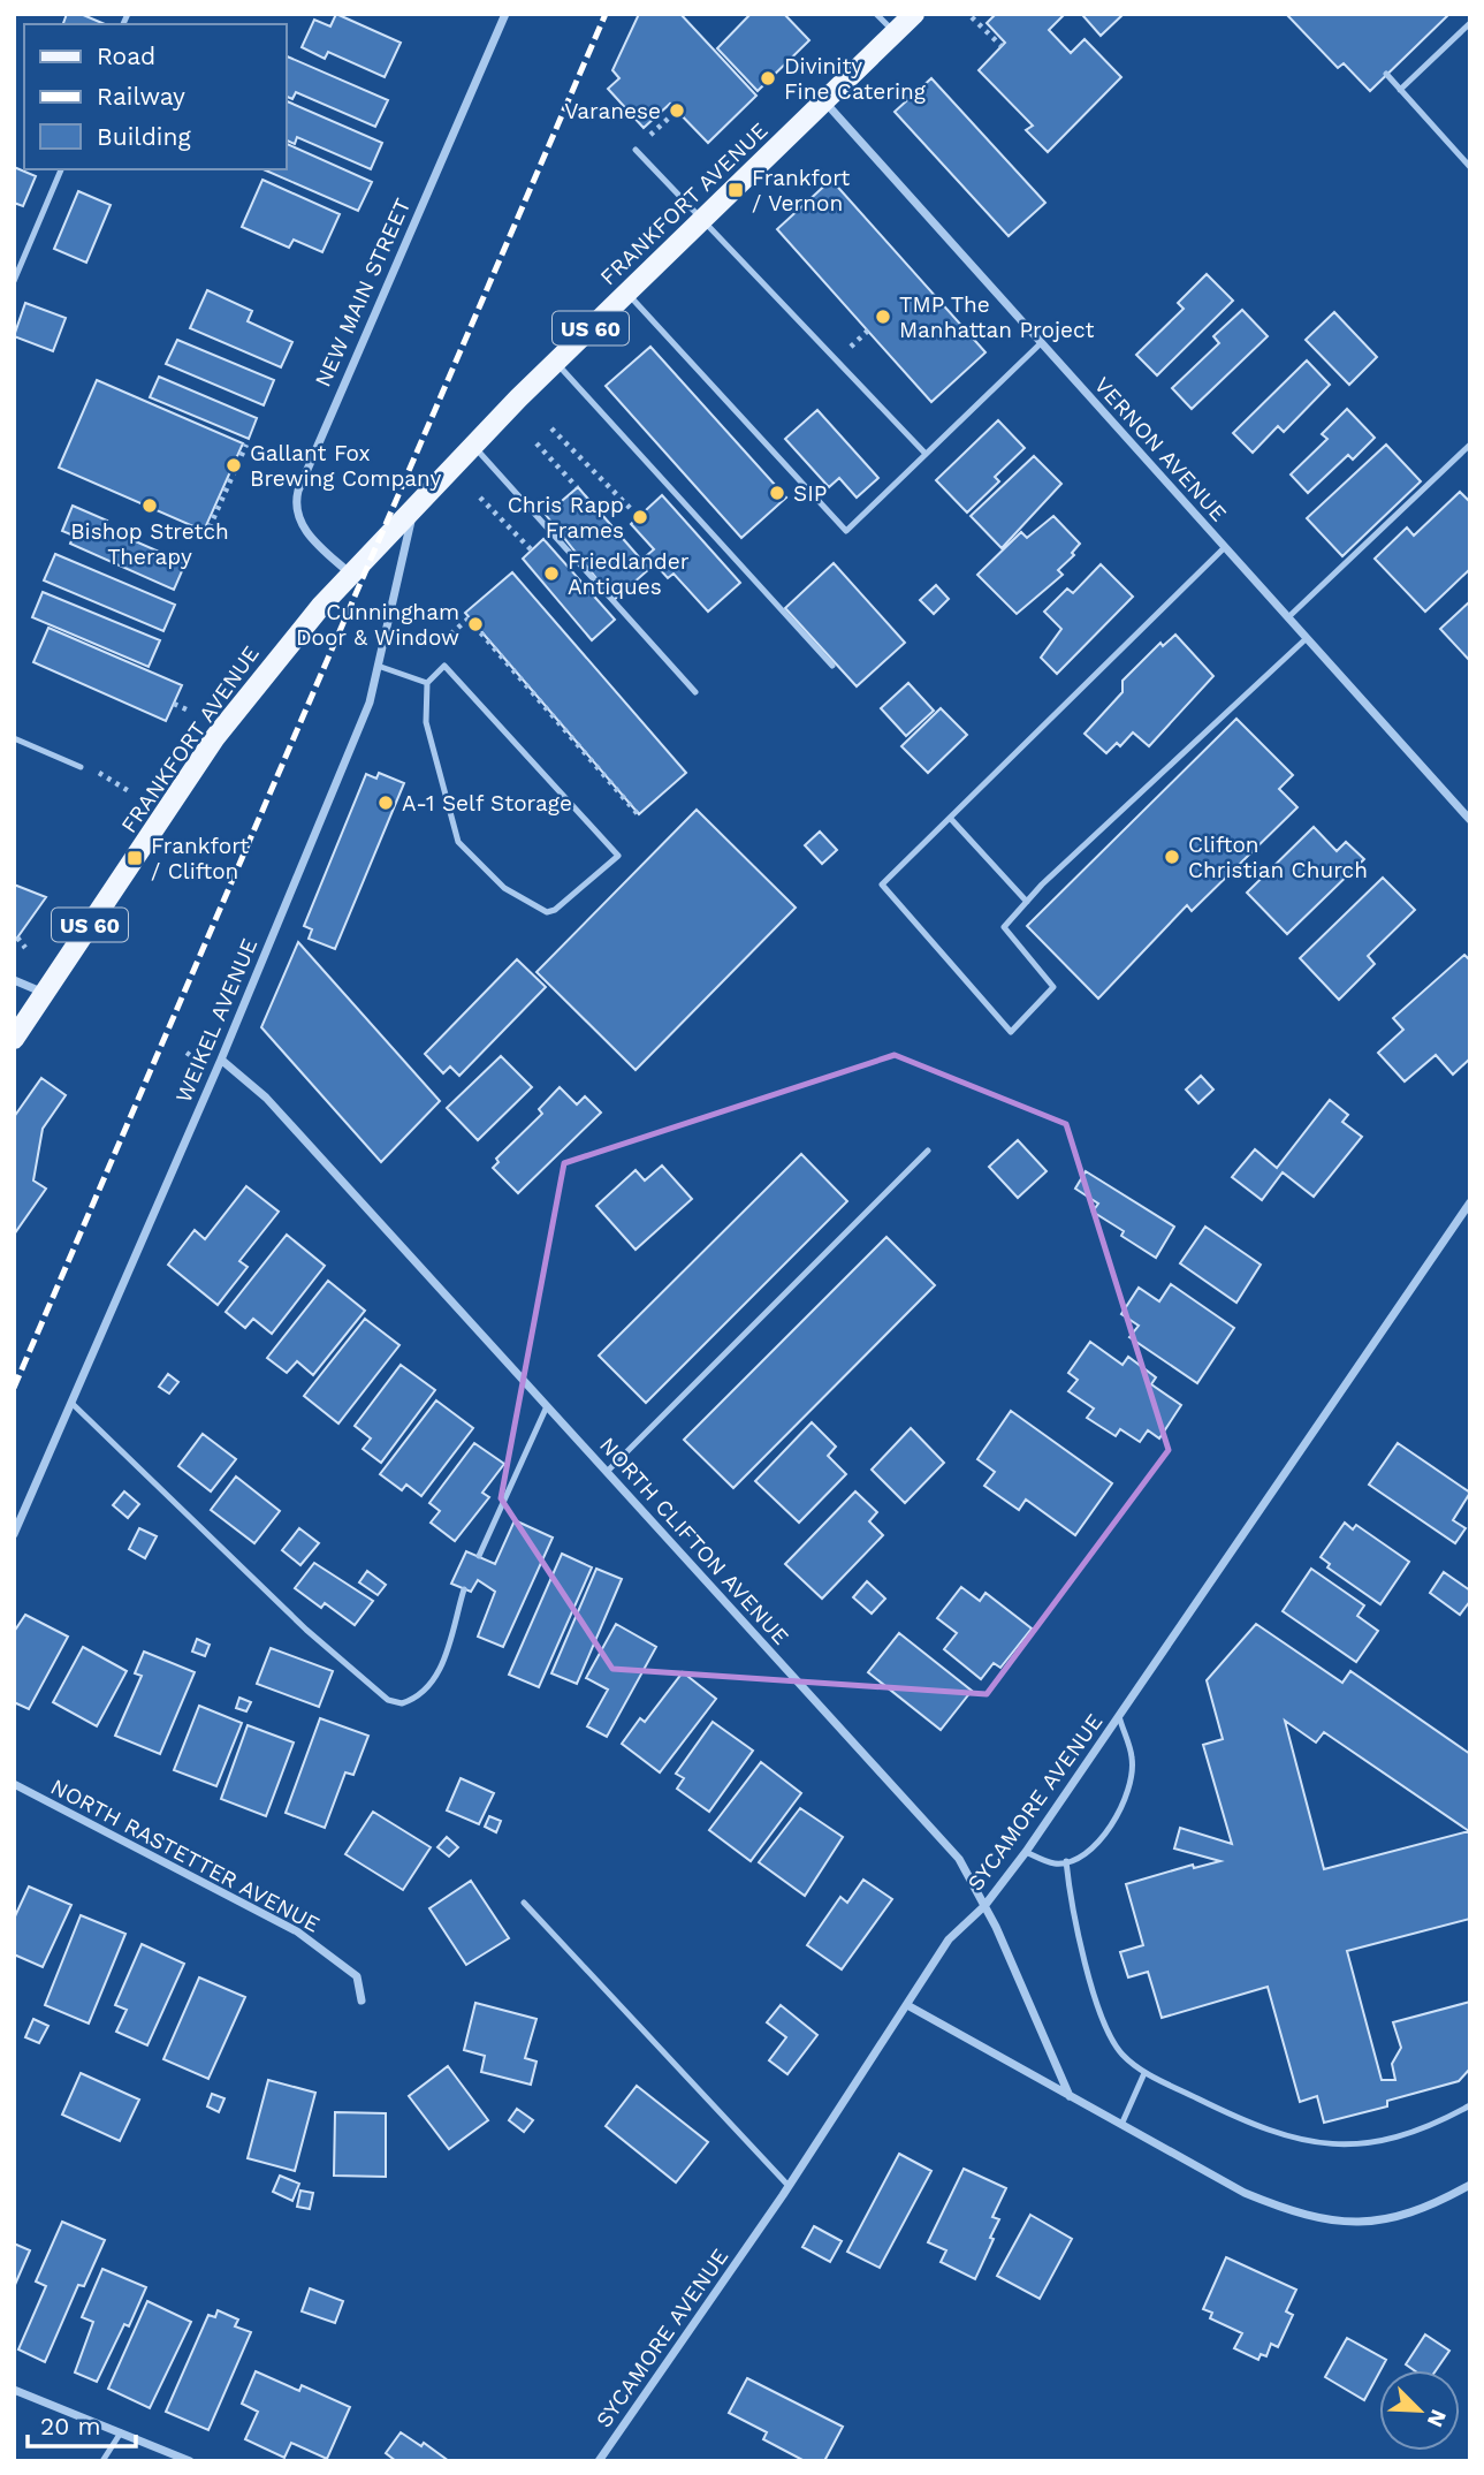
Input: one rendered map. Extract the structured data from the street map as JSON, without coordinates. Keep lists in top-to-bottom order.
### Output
{
  "streets": {
    "main road": ["FRANKFORT AVENUE", "US 60"],
    "street": [
      "NEW MAIN STREET",
      "VERNON AVENUE",
      "WEIKEL AVENUE",
      "NORTH CLIFTON AVENUE",
      "SYCAMORE AVENUE",
      "NORTH RASTETTER AVENUE"
    ]
  },
  "crossings": [
    ["FRANKFORT AVENUE", "NEW MAIN STREET"],
    ["FRANKFORT AVENUE", "VERNON AVENUE"],
    ["FRANKFORT AVENUE", "WEIKEL AVENUE"],
    ["WEIKEL AVENUE", "NORTH CLIFTON AVENUE"],
    ["NORTH CLIFTON AVENUE", "SYCAMORE AVENUE"]
  ],
  "places": {
    "other": [
      "Divinity Fine Catering",
      "Varanese",
      "TMP The Manhattan Project",
      "Gallant Fox Brewing Company",
      "SIP",
      "Bishop Stretch Therapy",
      "Chris Rapp Frames",
      "Friedlander Antiques",
      "Cunningham Door & Window",
      "A-1 Self Storage",
      "Clifton Christian Church"
    ],
    "transit": ["Frankfort / Vernon", "Frankfort / Clifton"]
  },
  "legend": ["Road", "Railway", "Building"],
  "scale_bar": "20 m",
  "north": "bottom right"
}
